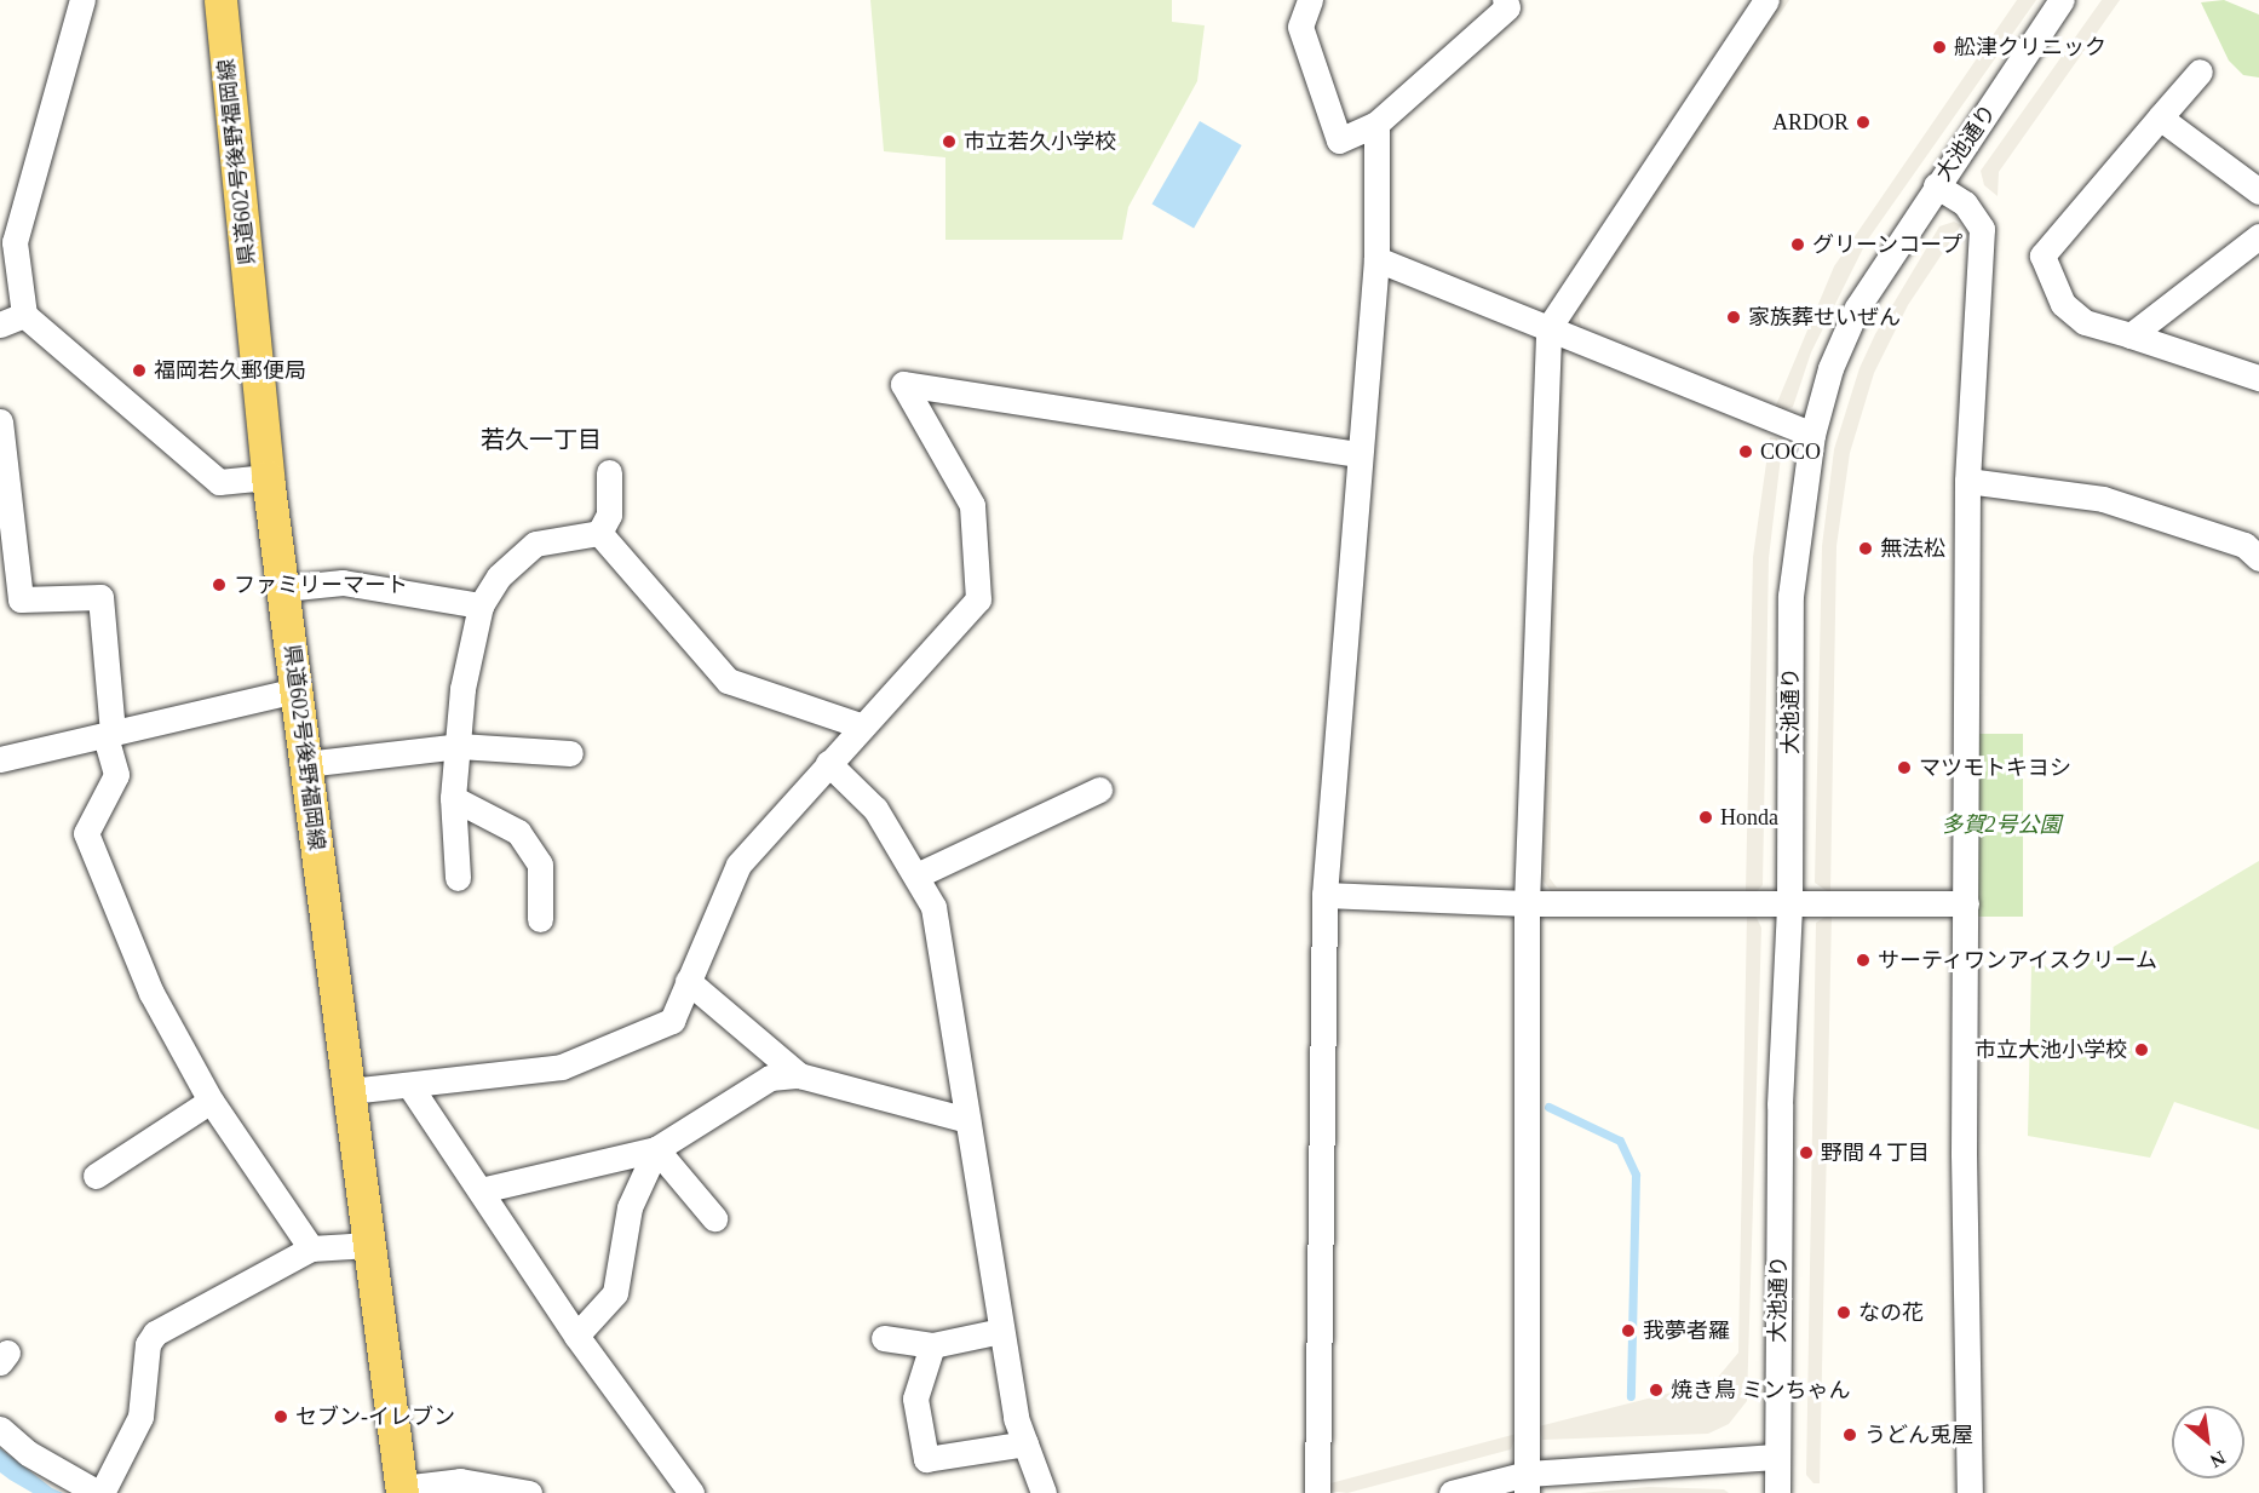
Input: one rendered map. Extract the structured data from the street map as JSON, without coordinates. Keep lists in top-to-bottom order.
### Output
{
  "streets": {
    "main road": ["県道602号後野福岡線"],
    "street": ["大池通り"]
  },
  "districts": ["若久一丁目"],
  "parks": ["多賀2号公園"],
  "places": [
    "舩津クリニック",
    "ARDOR",
    "市立若久小学校",
    "グリーンコープ",
    "家族葬せいぜん",
    "福岡若久郵便局",
    "COCO",
    "無法松",
    "ファミリーマート",
    "マツモトキヨシ",
    "Honda",
    "サーティワンアイスクリーム",
    "市立大池小学校",
    "野間４丁目",
    "なの花",
    "我夢者羅",
    "焼き鳥 ミンちゃん",
    "セブン-イレブン",
    "うどん兎屋"
  ],
  "north": "bottom right"
}
